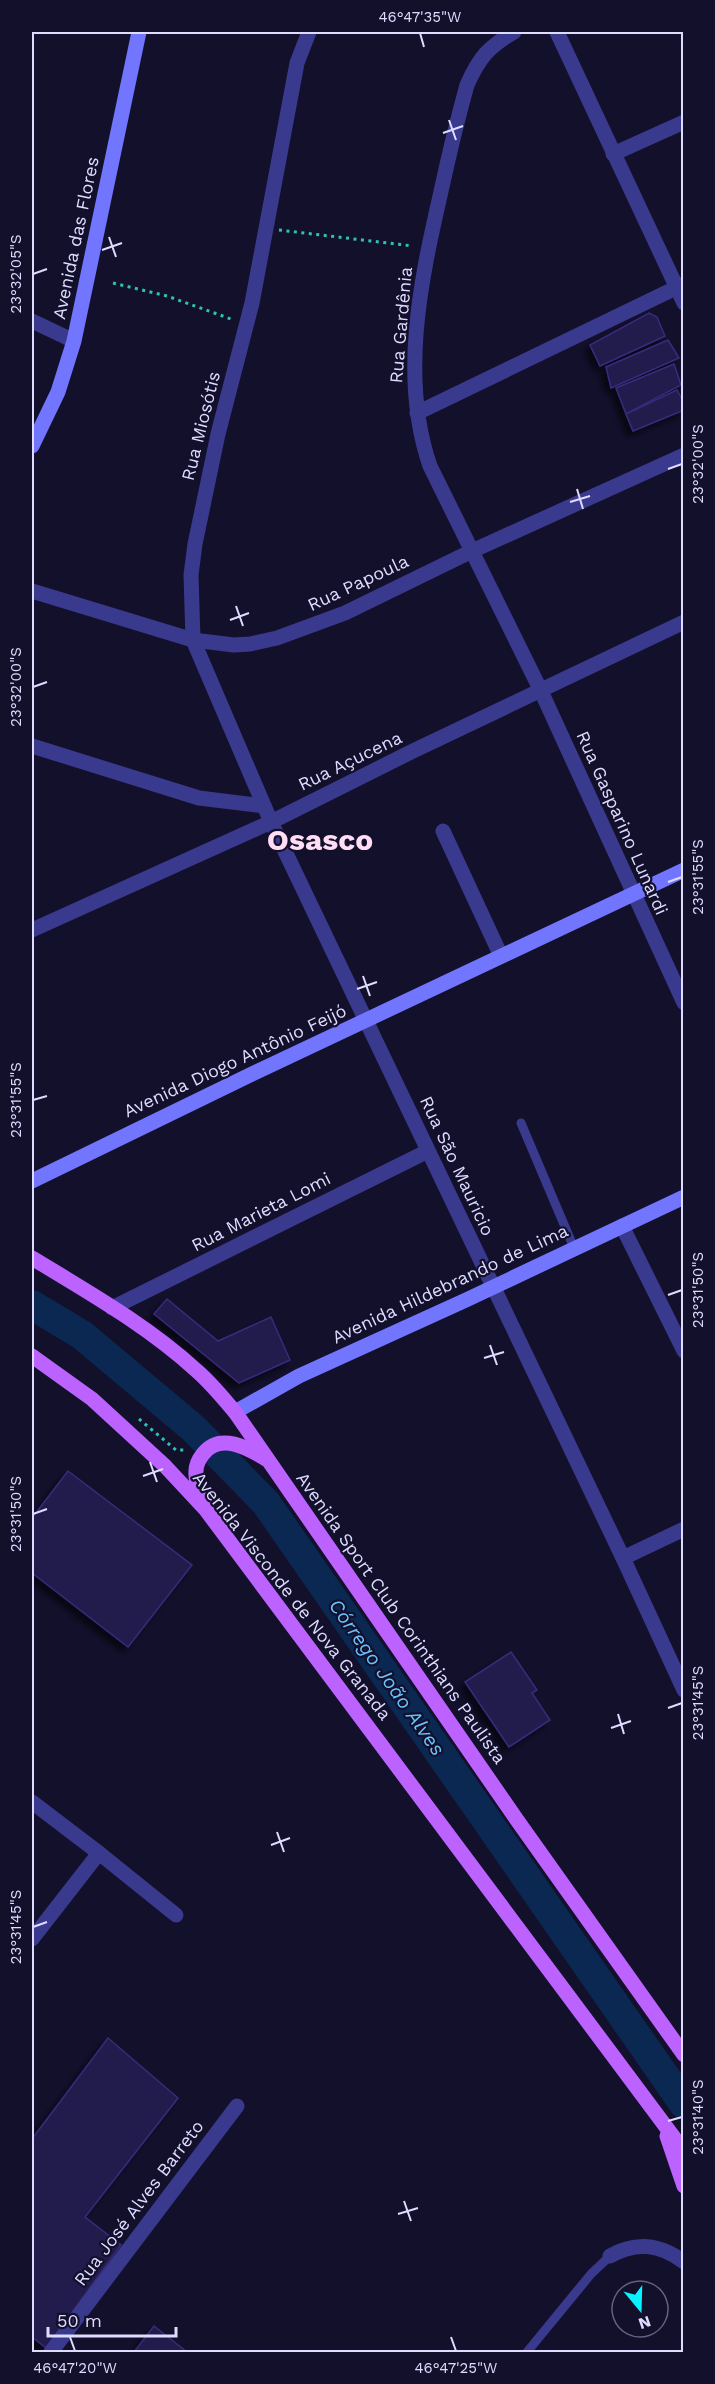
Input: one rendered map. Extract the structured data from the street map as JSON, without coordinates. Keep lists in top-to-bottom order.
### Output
{
  "streets": {
    "main road": [
      "Avenida das Flores",
      "Avenida Diogo Antônio Feijó",
      "Avenida Hildebrando de Lima",
      "Avenida Visconde de Nova Granada",
      "Avenida Sport Club Corinthians Paulista"
    ],
    "street": [
      "Rua Gardênia",
      "Rua Miosótis",
      "Rua Papoula",
      "Rua Açucena",
      "Rua Gasparino Lunardi",
      "Rua São Mauricio",
      "Rua Marieta Lomi",
      "Rua José Alves Barreto"
    ]
  },
  "crossings": [
    ["Rua Gardênia", "Rua Papoula"],
    ["Rua Gardênia", "Rua Açucena"],
    ["Rua Gardênia", "Rua Gasparino Lunardi"],
    ["Rua Miosótis", "Rua Papoula"],
    ["Rua Miosótis", "Rua Açucena"],
    ["Rua Miosótis", "Rua São Mauricio"],
    ["Rua Açucena", "Rua Gasparino Lunardi"],
    ["Rua Açucena", "Rua São Mauricio"],
    ["Rua Gasparino Lunardi", "Avenida Diogo Antônio Feijó"],
    ["Avenida Diogo Antônio Feijó", "Rua São Mauricio"],
    ["Rua São Mauricio", "Rua Marieta Lomi"],
    ["Rua São Mauricio", "Avenida Hildebrando de Lima"],
    ["Rua Marieta Lomi", "Avenida Sport Club Corinthians Paulista"],
    ["Avenida Hildebrando de Lima", "Avenida Sport Club Corinthians Paulista"]
  ],
  "districts": ["Osasco"],
  "water": ["Córrego João Alves"],
  "scale_bar": "50 m",
  "north": "bottom",
  "coordinates": [
    "46°47'35\"W",
    "23°32'05\"S",
    "23°32'00\"S",
    "23°31'55\"S",
    "23°31'50\"S",
    "23°31'45\"S",
    "23°31'40\"S",
    "46°47'20\"W",
    "46°47'25\"W"
  ]
}
